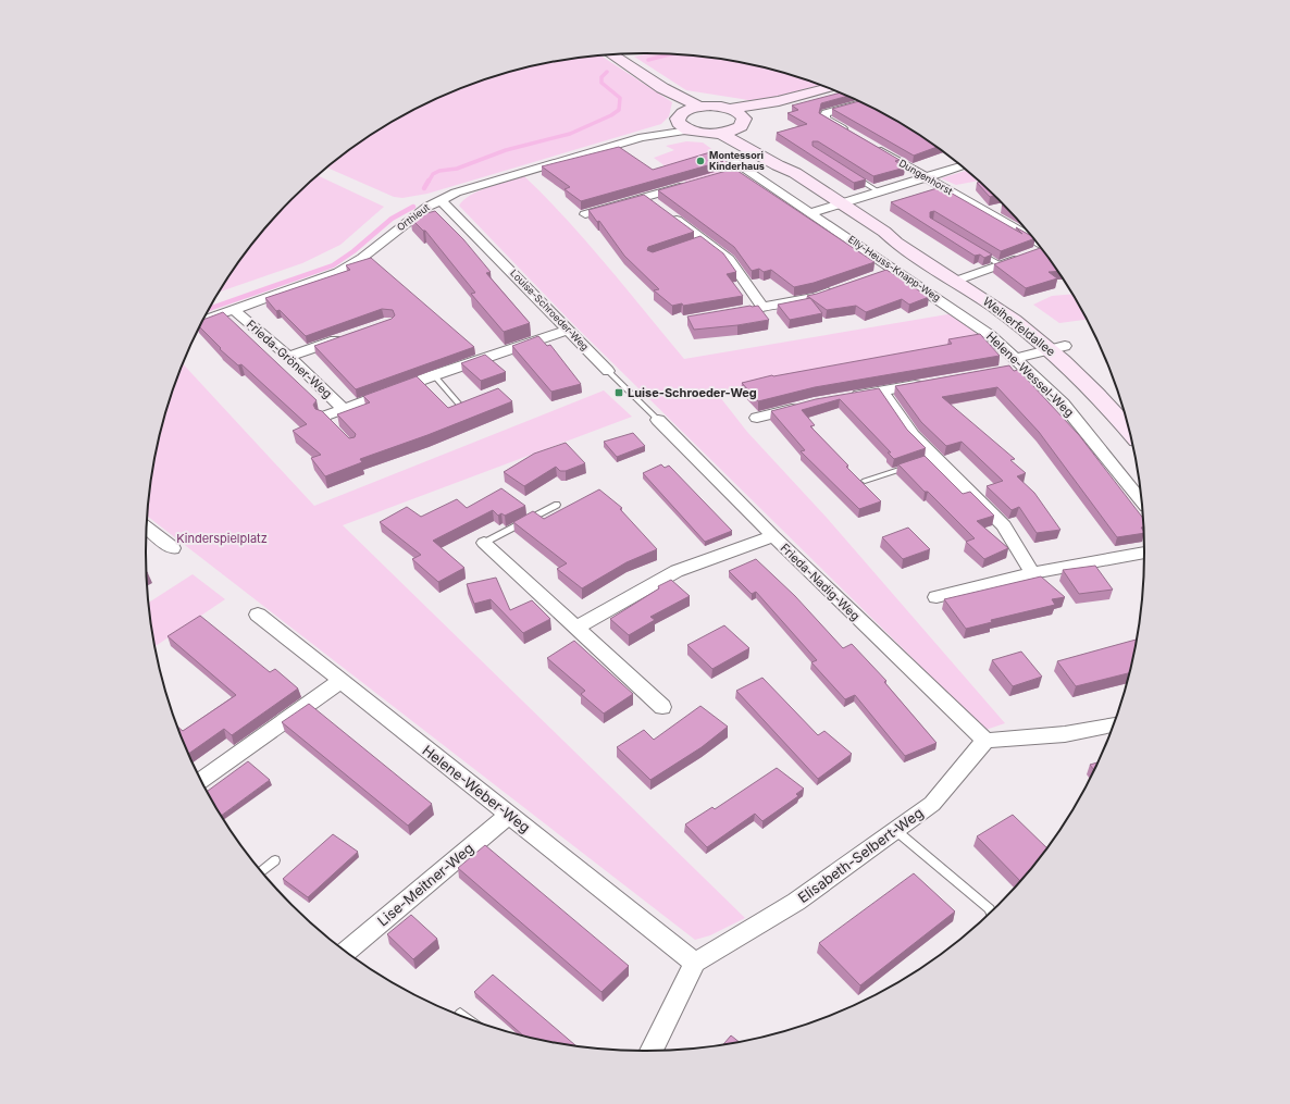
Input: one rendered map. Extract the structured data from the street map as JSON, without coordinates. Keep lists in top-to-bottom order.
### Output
{
  "streets": {
    "main road": ["Weiherfeldallee"],
    "street": [
      "Dungenhorst",
      "Orthleut",
      "Elly-Heuss-Knapp-Weg",
      "Louise-Schroeder-Weg",
      "Frieda-Gröner-Weg",
      "Helene-Wessel-Weg",
      "Frieda-Nadig-Weg",
      "Helene-Weber-Weg",
      "Elisabeth-Selbert-Weg",
      "Lise-Meitner-Weg"
    ]
  },
  "crossings": [
    ["Dungenhorst", "Weiherfeldallee"],
    ["Orthleut", "Louise-Schroeder-Weg"],
    ["Orthleut", "Frieda-Gröner-Weg"],
    ["Elly-Heuss-Knapp-Weg", "Helene-Wessel-Weg"],
    ["Louise-Schroeder-Weg", "Frieda-Gröner-Weg"],
    ["Louise-Schroeder-Weg", "Frieda-Nadig-Weg"],
    ["Frieda-Nadig-Weg", "Elisabeth-Selbert-Weg"],
    ["Helene-Weber-Weg", "Elisabeth-Selbert-Weg"],
    ["Helene-Weber-Weg", "Lise-Meitner-Weg"]
  ],
  "parks": ["Kinderspielplatz"],
  "places": {
    "other": ["Montessori Kinderhaus"],
    "transit": ["Luise-Schroeder-Weg"]
  }
}
